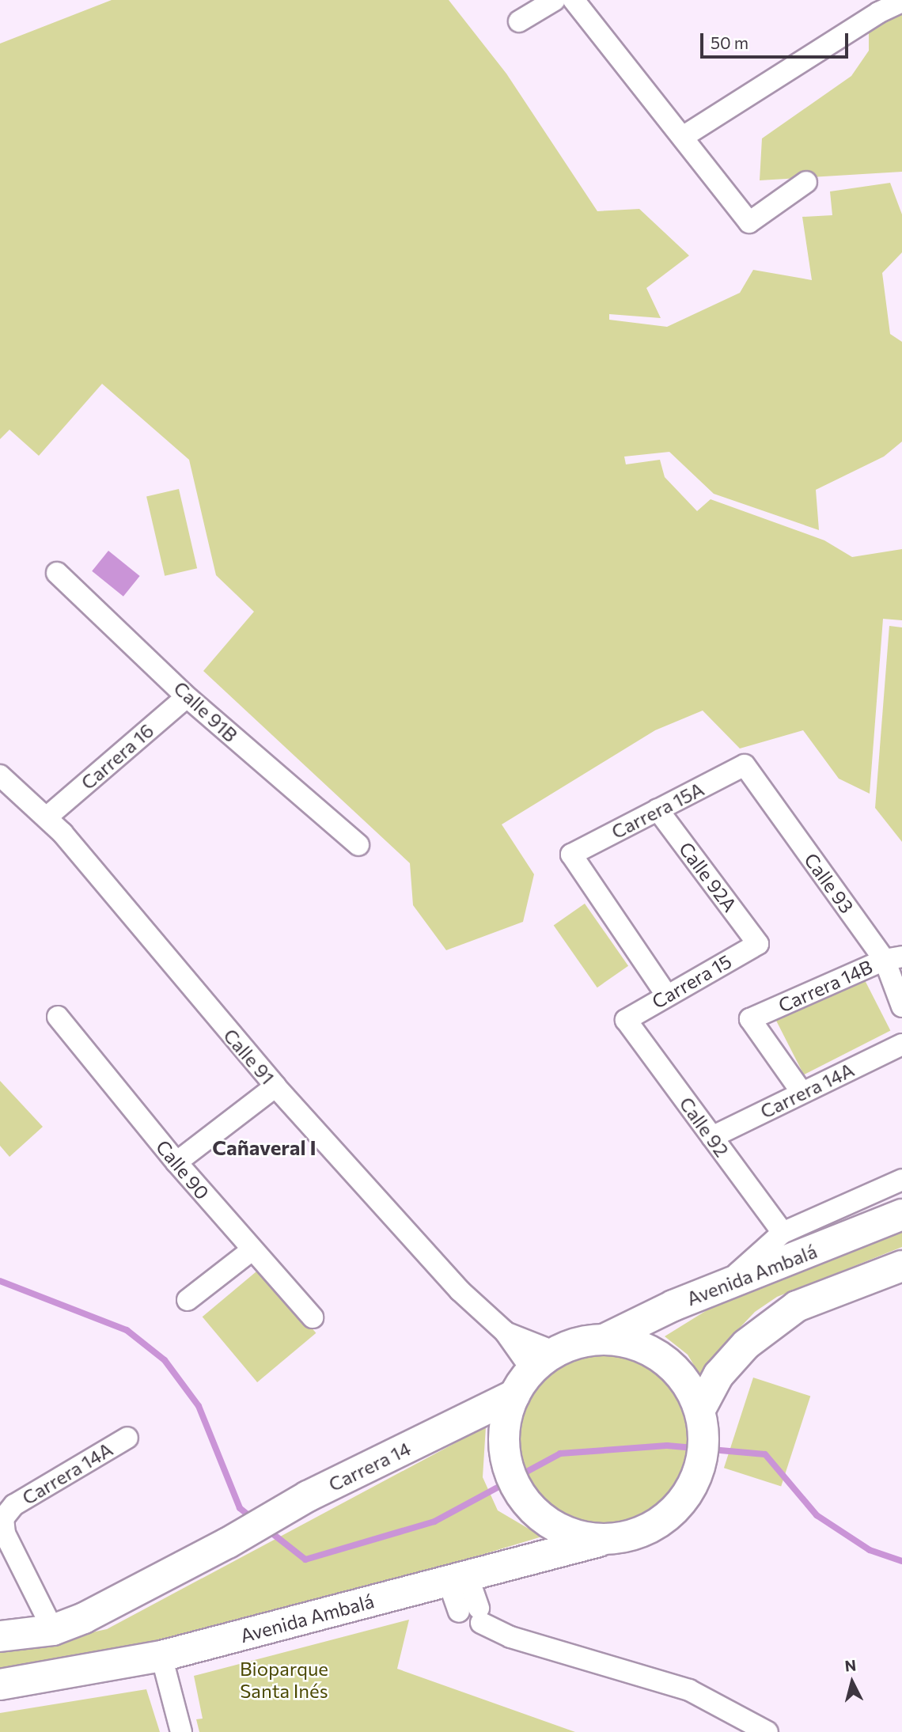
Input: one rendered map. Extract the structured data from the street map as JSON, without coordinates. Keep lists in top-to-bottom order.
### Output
{
  "streets": {
    "main road": ["Avenida Ambalá", "Carrera 14"],
    "street": [
      "Calle 91B",
      "Carrera 16",
      "Carrera 15A",
      "Calle 92A",
      "Calle 93",
      "Carrera 15",
      "Carrera 14B",
      "Calle 91",
      "Carrera 14A",
      "Calle 92",
      "Calle 90"
    ]
  },
  "crossings": [
    ["Calle 91B", "Carrera 16"],
    ["Carrera 16", "Calle 91"],
    ["Carrera 15A", "Calle 92A"],
    ["Carrera 15A", "Calle 93"],
    ["Carrera 15A", "Carrera 15"],
    ["Calle 92A", "Carrera 15"],
    ["Calle 93", "Carrera 14B"],
    ["Carrera 15", "Calle 92"],
    ["Carrera 14B", "Carrera 14A"],
    ["Carrera 14A", "Calle 92"],
    ["Carrera 14A", "Carrera 14"]
  ],
  "districts": ["Cañaveral I"],
  "parks": ["Bioparque Santa Inés"],
  "scale_bar": "50 m",
  "north": "top"
}
